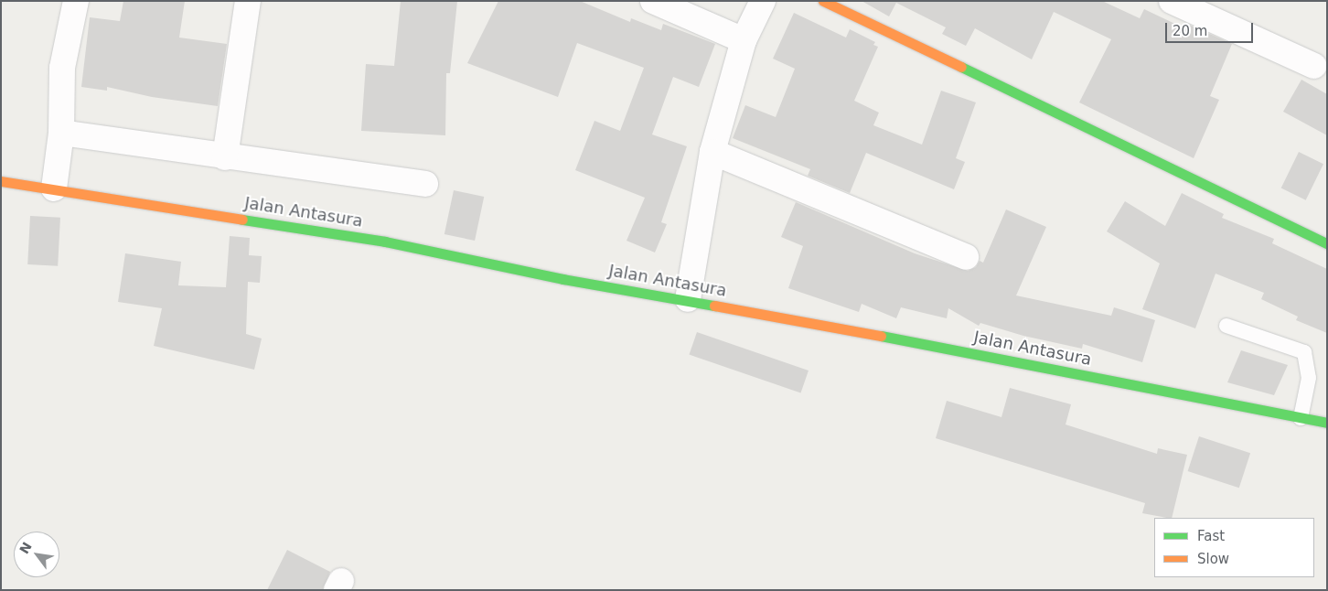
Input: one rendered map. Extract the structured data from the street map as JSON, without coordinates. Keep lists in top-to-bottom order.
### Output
{
  "streets": {
    "main road": ["Jalan Antasura"]
  },
  "legend": ["Fast", "Slow"],
  "scale_bar": "20 m",
  "north": "top left"
}
